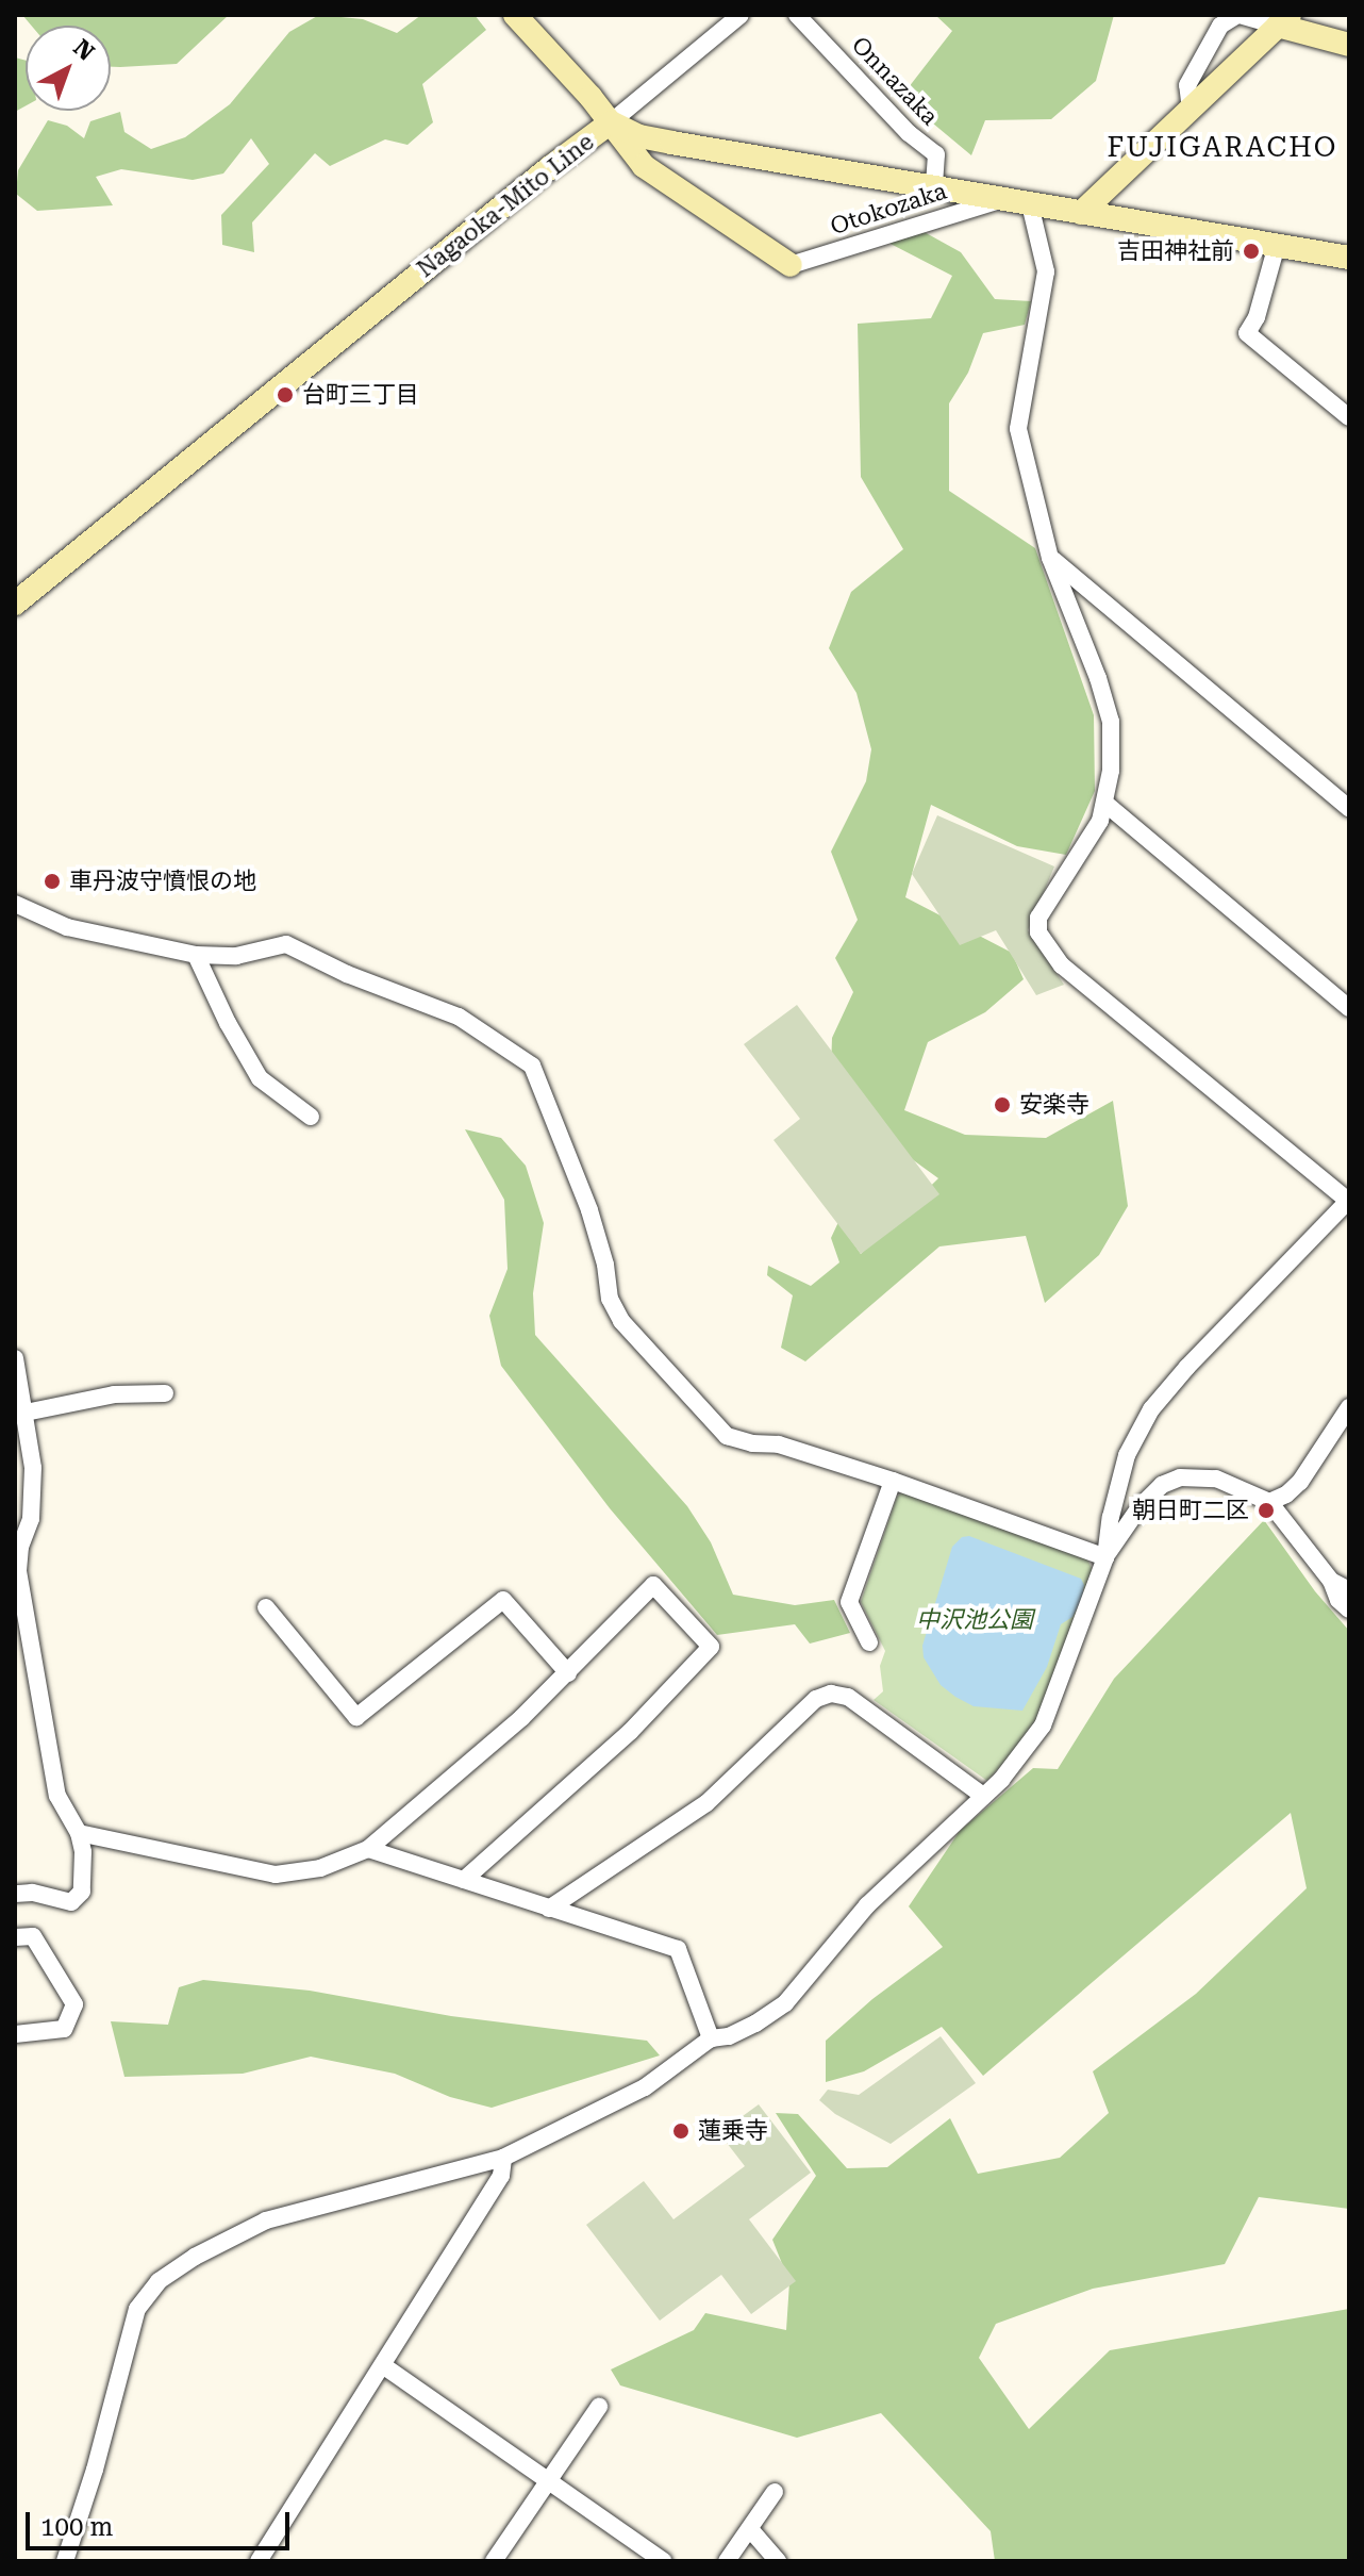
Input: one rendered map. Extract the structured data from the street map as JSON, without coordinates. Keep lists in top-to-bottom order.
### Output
{
  "streets": {
    "main road": ["Nagaoka-Mito Line"],
    "street": ["Onnazaka", "Otokozaka"]
  },
  "crossings": [
    ["Onnazaka", "Nagaoka-Mito Line"],
    ["Nagaoka-Mito Line", "Otokozaka"]
  ],
  "districts": ["FUJIGARACHO"],
  "parks": ["中沢池公園"],
  "places": [
    "吉田神社前",
    "台町三丁目",
    "車丹波守憤恨の地",
    "安楽寺",
    "朝日町二区",
    "蓮乗寺"
  ],
  "scale_bar": "100 m",
  "north": "top right"
}
